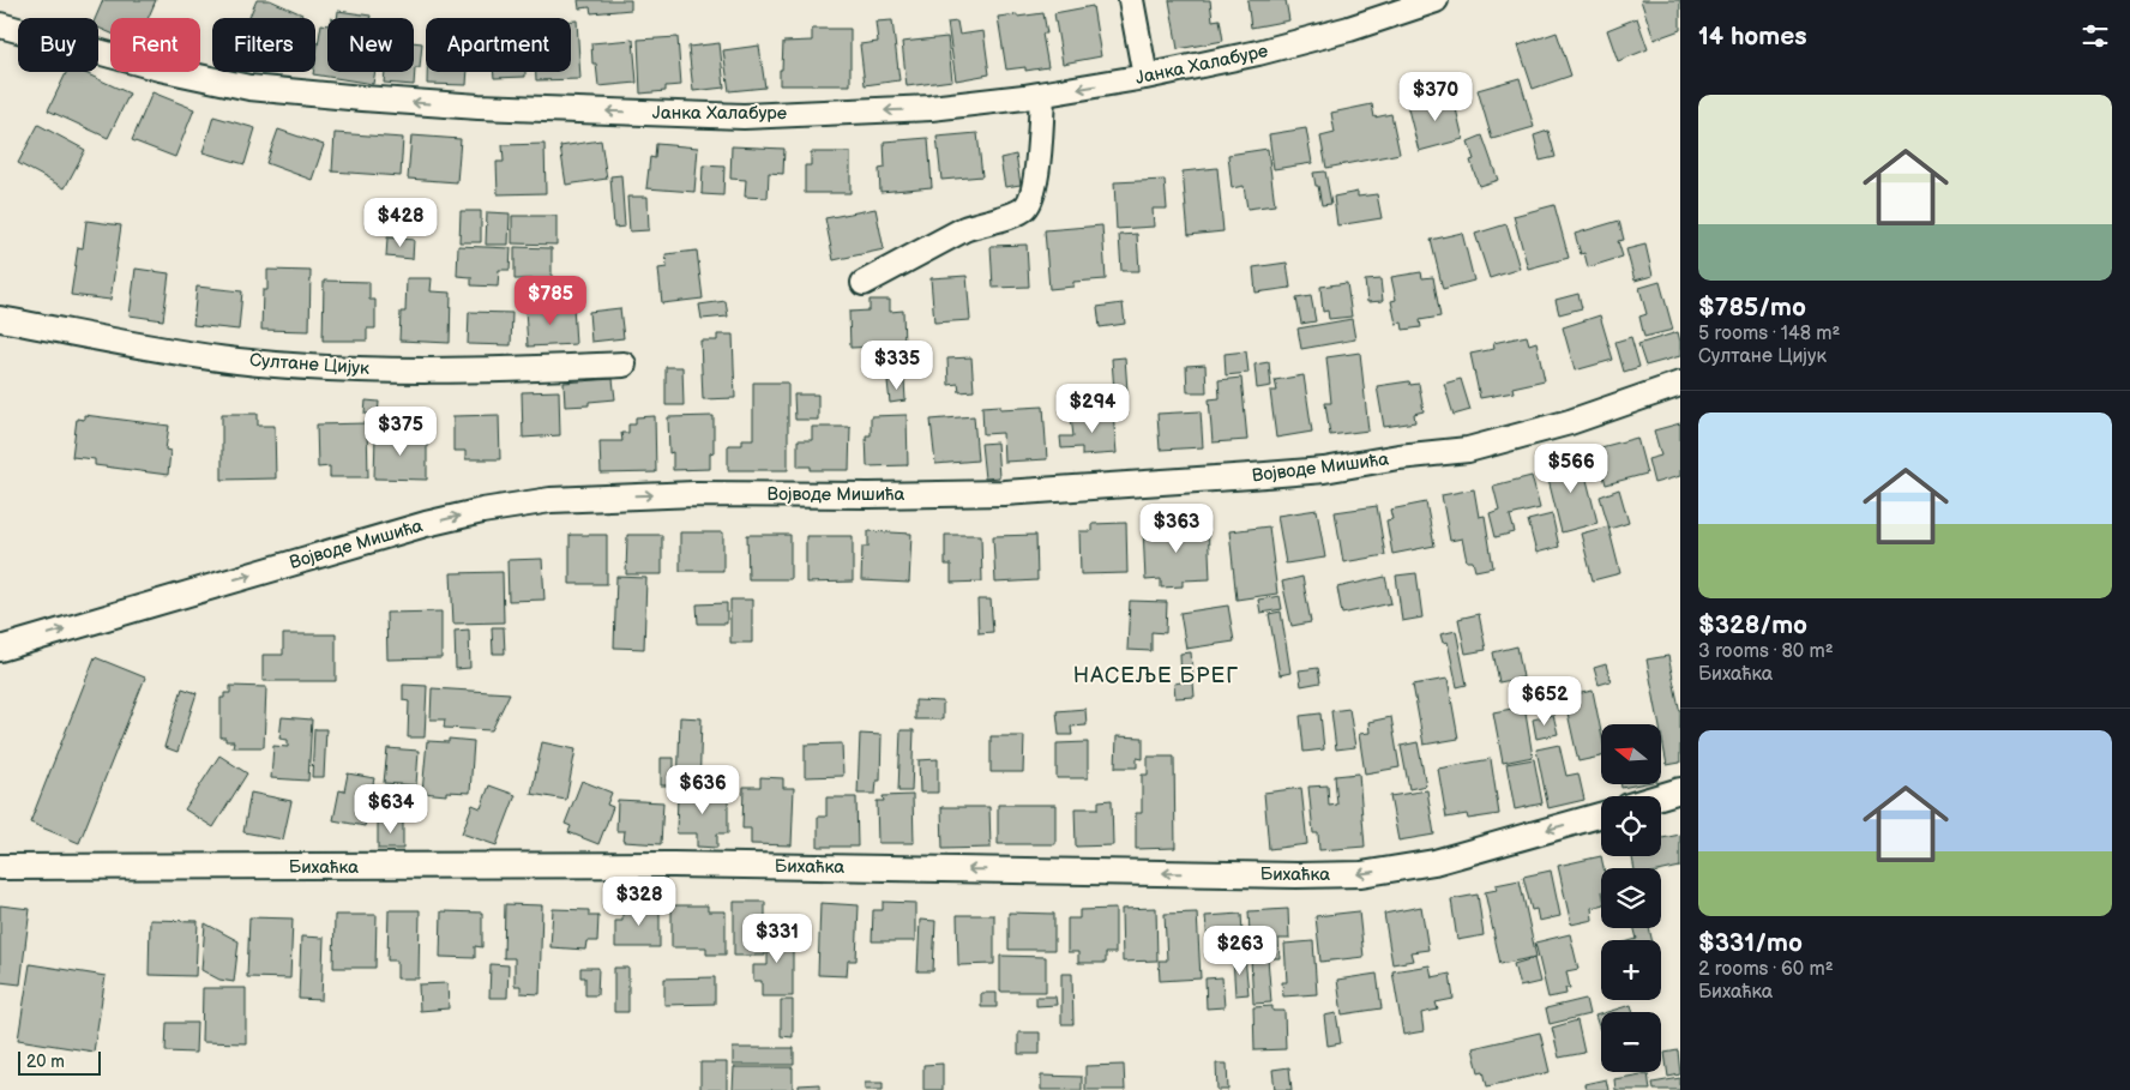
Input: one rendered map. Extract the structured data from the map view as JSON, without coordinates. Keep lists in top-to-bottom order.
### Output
{
  "streets": {
    "street": [
      "Јанка Халабуре",
      "Султане Цијук",
      "Војводе Мишића",
      "Бихаћка"
    ]
  },
  "one_way": ["Јанка Халабуре", "Војводе Мишића", "Бихаћка"],
  "districts": ["НАСЕЉЕ БРЕГ"],
  "scale_bar": "20 m",
  "north": "left",
  "page": {
    "heading": "14 homes",
    "chip": [
      "Buy",
      "Rent",
      "Filters",
      "New",
      "Apartment"
    ],
    "price": [
      "$370",
      "$428",
      "$785",
      "$335",
      "$294",
      "$375",
      "$566",
      "$363",
      "$652",
      "$636",
      "$634",
      "$328",
      "$331",
      "$263"
    ],
    "list": [
      {
        "name": "$785/mo",
        "note": "5 rooms · 148 m² · Султане Цијук"
      },
      {
        "name": "$328/mo",
        "note": "3 rooms · 80 m² · Бихаћка"
      },
      {
        "name": "$331/mo",
        "note": "2 rooms · 60 m² · Бихаћка"
      }
    ],
    "map_buttons": ["+", "−"],
    "scale": "20 m"
  }
}
